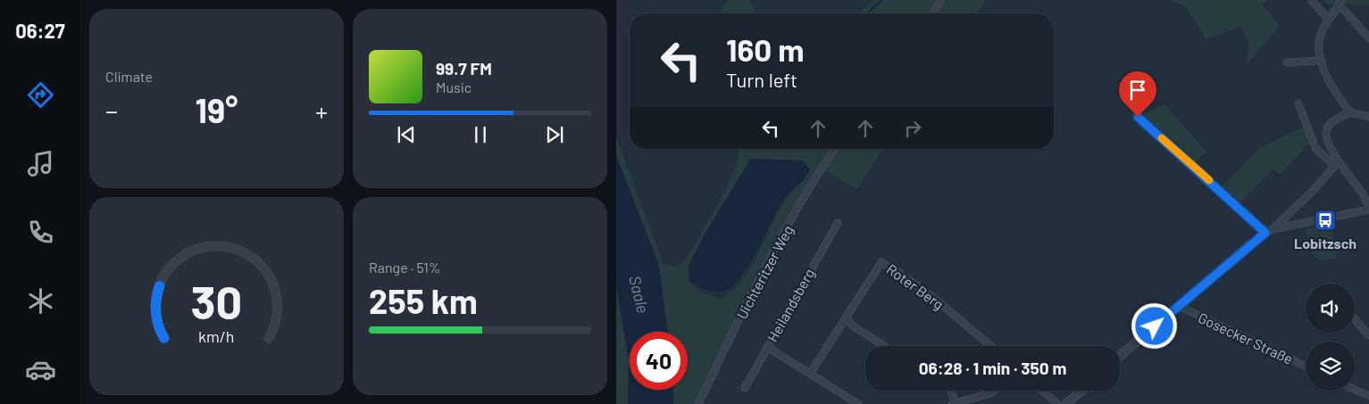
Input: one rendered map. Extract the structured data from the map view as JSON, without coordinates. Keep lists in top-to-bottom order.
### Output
{
  "streets": {
    "street": [
      "Uichteritzer Weg",
      "Roter Berg",
      "Heilandsberg",
      "Gosecker Straße"
    ]
  },
  "water": ["Saale"],
  "places": {
    "bus stop": ["Lobitzsch"]
  },
  "page": {
    "tabs": "06:27",
    "tile": [
      "Climate",
      ["Range · 51%", "255 km"]
    ],
    "turn": ["160 m", "Turn left"],
    "song": ["99.7 FM", "Music"],
    "heat": ["−", "19°", "+"],
    "limit": "40",
    "trip": "06:28 · 1 min · 350 m",
    "gauge": ["30", "km/h"]
  }
}
